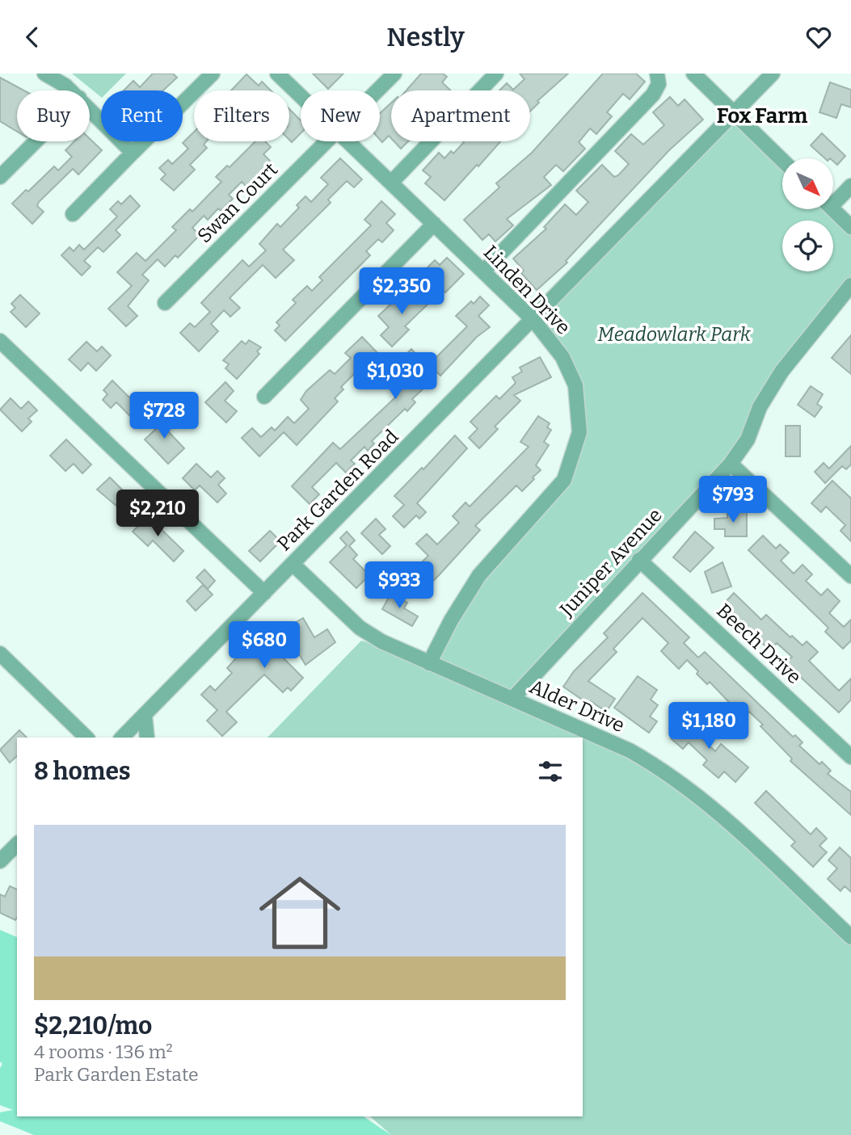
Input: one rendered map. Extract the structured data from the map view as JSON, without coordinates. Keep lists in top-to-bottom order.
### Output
{
  "streets": {
    "street": [
      "Swan Court",
      "Linden Drive",
      "Park Garden Road",
      "Juniper Avenue",
      "Beech Drive",
      "Alder Drive"
    ]
  },
  "crossings": [
    ["Linden Drive", "Park Garden Road"],
    ["Linden Drive", "Alder Drive"],
    ["Park Garden Road", "Alder Drive"],
    ["Juniper Avenue", "Beech Drive"],
    ["Juniper Avenue", "Alder Drive"]
  ],
  "districts": ["Fox Farm"],
  "parks": ["Meadowlark Park"],
  "north": "bottom right",
  "page": {
    "header": "Nestly",
    "chip": [
      "Buy",
      "Rent",
      "Filters",
      "New",
      "Apartment"
    ],
    "price": [
      "$2,350",
      "$1,030",
      "$728",
      "$793",
      "$2,210",
      "$933",
      "$680",
      "$1,180"
    ],
    "heading": "8 homes",
    "list": [
      {
        "name": "$2,210/mo",
        "note": "4 rooms · 136 m² · Park Garden Estate"
      }
    ]
  }
}
